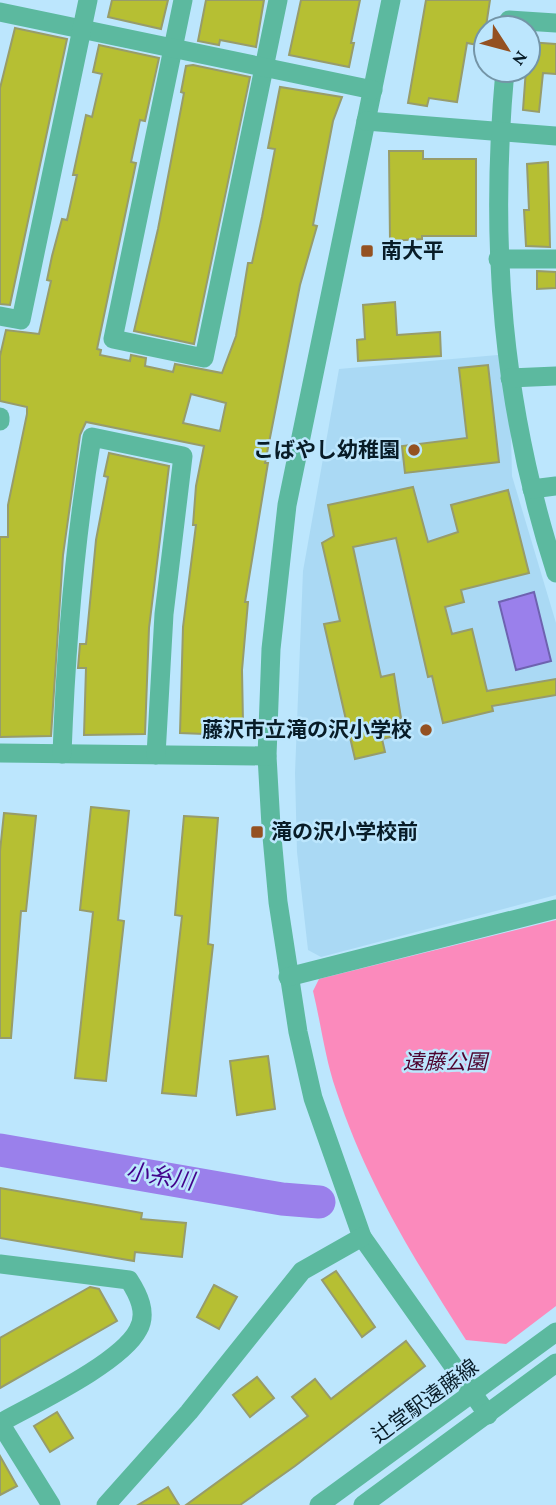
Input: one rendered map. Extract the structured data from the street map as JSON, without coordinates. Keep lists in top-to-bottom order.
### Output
{
  "streets": {
    "street": ["辻堂駅遠藤線"]
  },
  "water": ["小糸川"],
  "parks": ["遠藤公園"],
  "places": {
    "transit": ["南大平", "滝の沢小学校前"],
    "other": ["こばやし幼稚園", "藤沢市立滝の沢小学校"]
  },
  "north": "bottom right"
}
